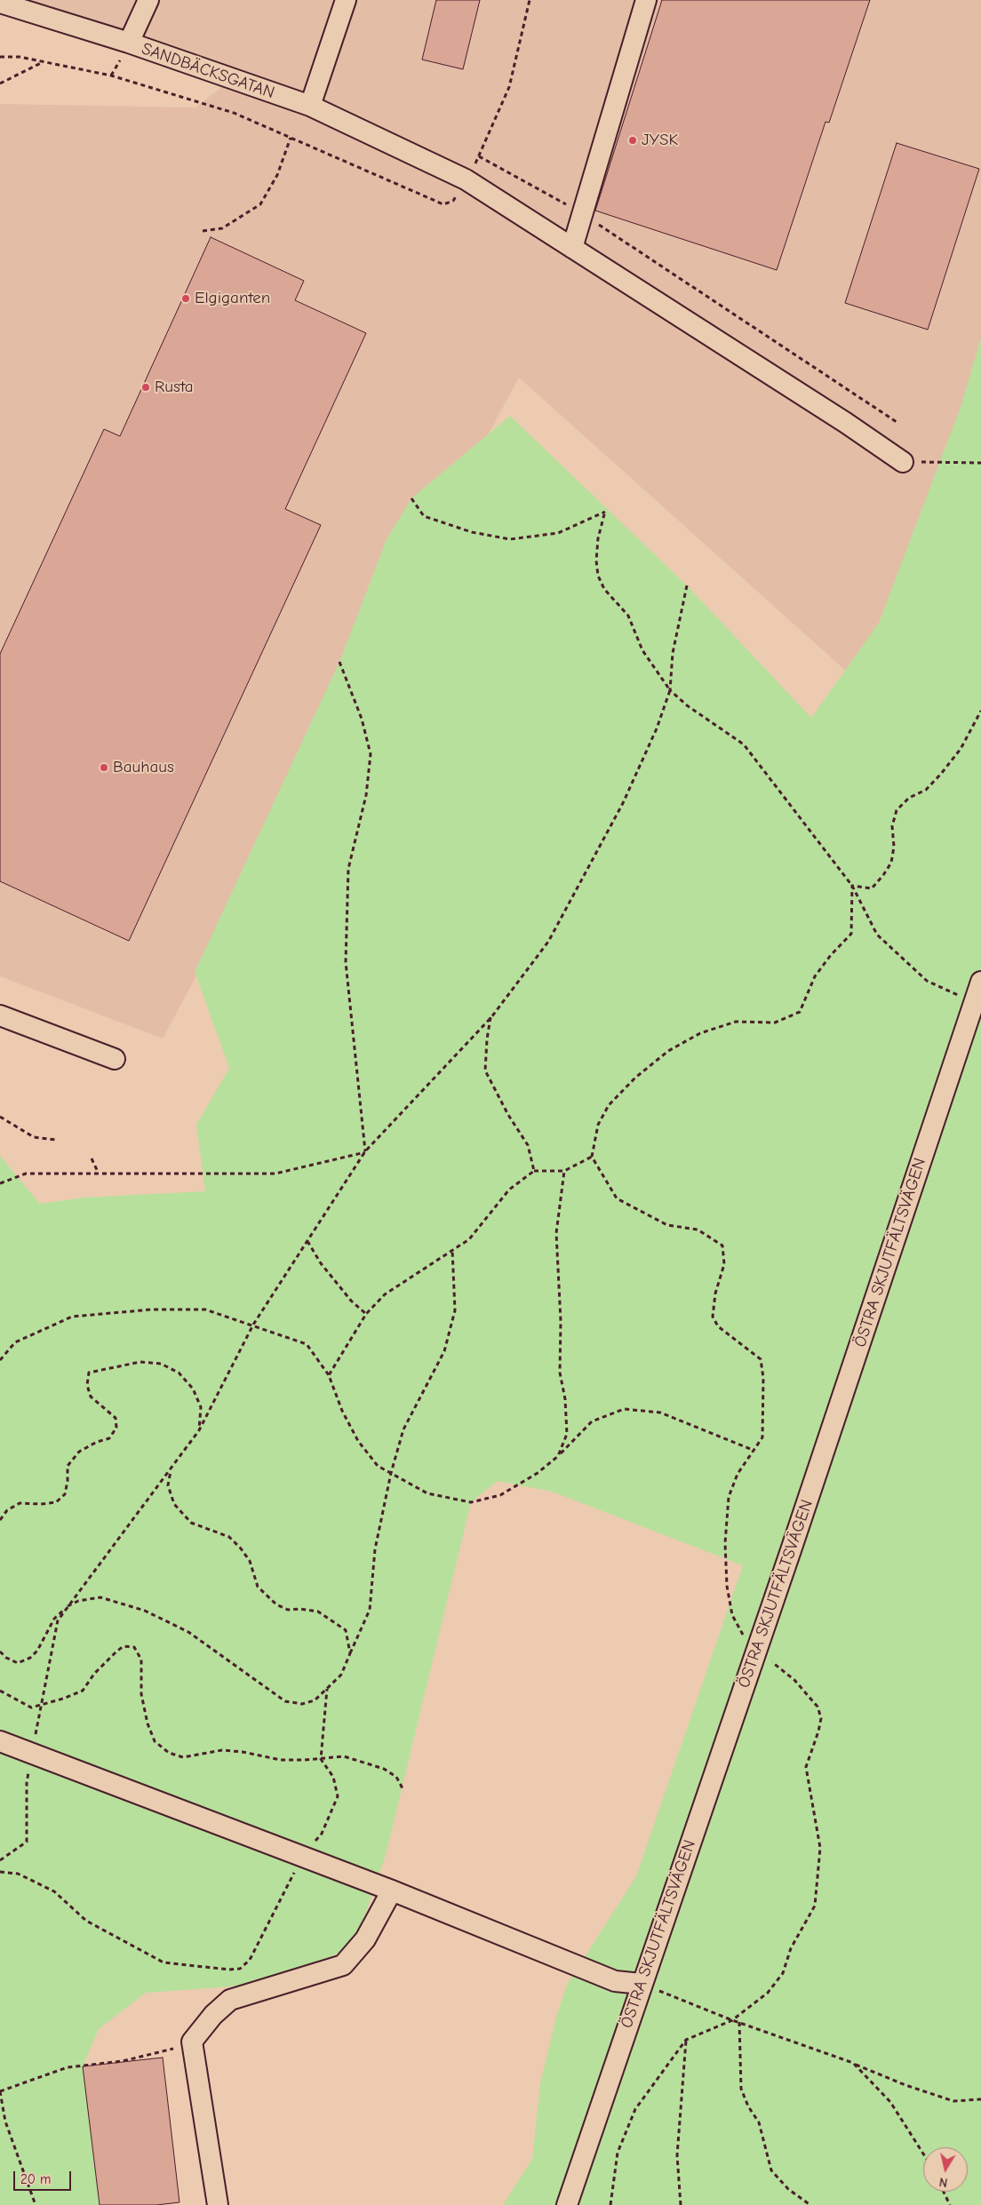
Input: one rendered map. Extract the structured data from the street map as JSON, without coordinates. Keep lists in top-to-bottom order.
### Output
{
  "streets": {
    "street": ["SANDBÄCKSGATAN", "ÖSTRA SKJUTFÄLTSVÄGEN"]
  },
  "places": [
    "JYSK",
    "Elgiganten",
    "Rusta",
    "Bauhaus"
  ],
  "scale_bar": "20 m",
  "north": "bottom"
}
